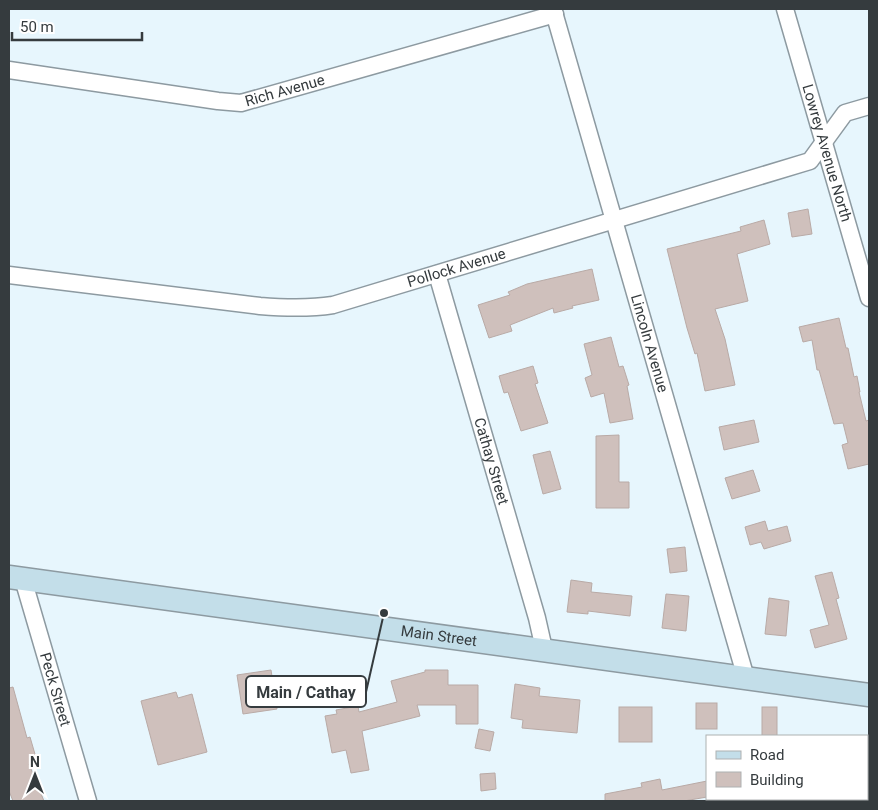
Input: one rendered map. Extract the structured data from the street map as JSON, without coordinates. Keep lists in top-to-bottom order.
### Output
{
  "streets": {
    "main road": ["Main Street"],
    "street": [
      "Rich Avenue",
      "Lowrey Avenue North",
      "Pollock Avenue",
      "Lincoln Avenue",
      "Cathay Street",
      "Peck Street"
    ]
  },
  "crossings": [
    ["Rich Avenue", "Lincoln Avenue"],
    ["Lowrey Avenue North", "Pollock Avenue"],
    ["Pollock Avenue", "Lincoln Avenue"],
    ["Pollock Avenue", "Cathay Street"],
    ["Lincoln Avenue", "Main Street"],
    ["Cathay Street", "Main Street"],
    ["Main Street", "Peck Street"]
  ],
  "places": ["Main / Cathay"],
  "legend": ["Road", "Building"],
  "scale_bar": "50 m",
  "north": "top"
}
